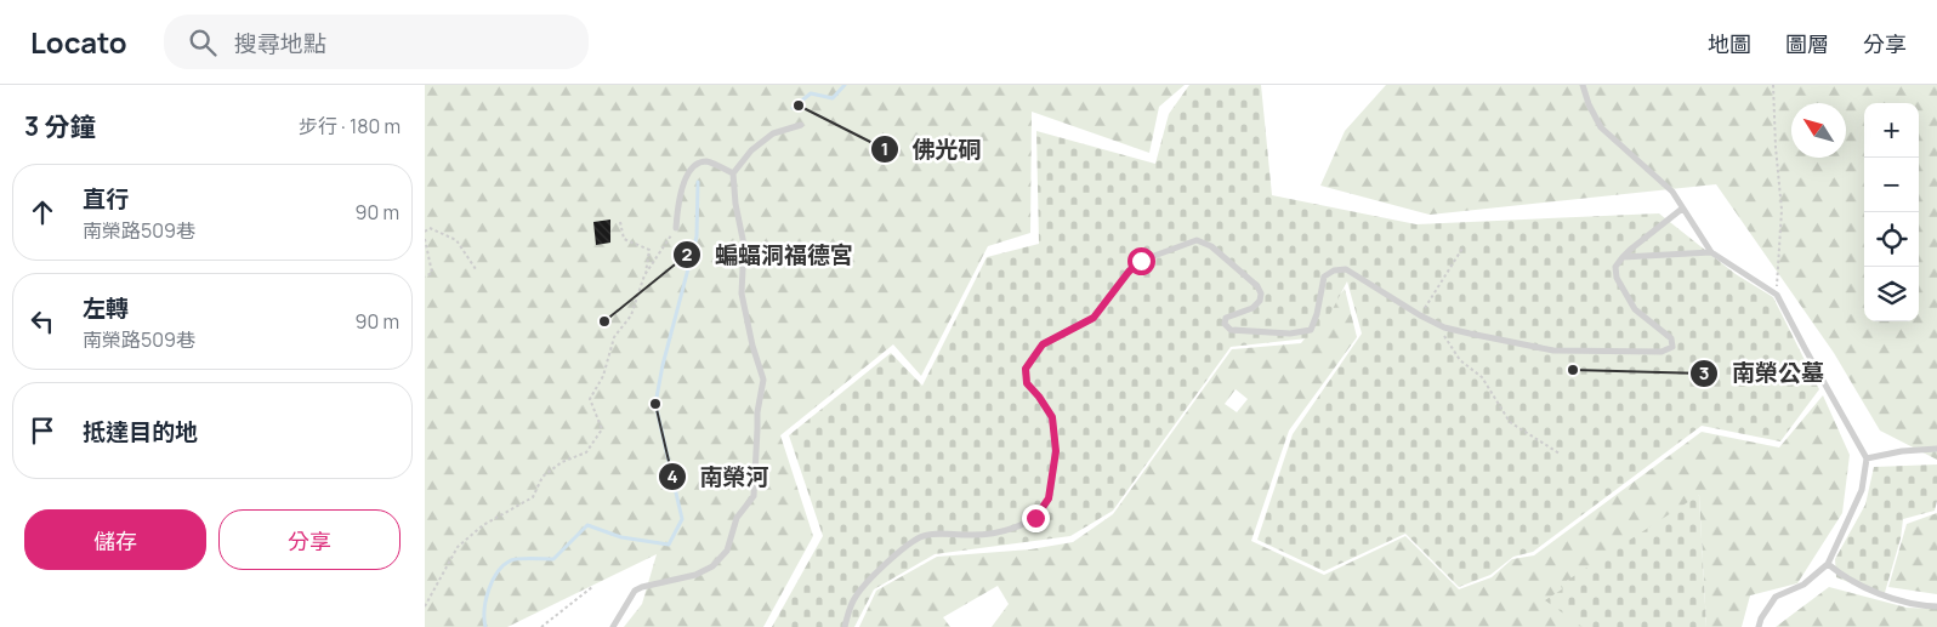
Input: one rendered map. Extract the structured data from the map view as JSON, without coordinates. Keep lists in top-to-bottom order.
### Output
{
  "places": [
    "佛光硐",
    "蝙蝠洞福德宮",
    "南榮公墓",
    "南榮河"
  ],
  "north": "top left",
  "page": {
    "header": "Locato",
    "search": "搜尋地點",
    "nav": ["地圖", "圖層", "分享"],
    "heading": ["3 分鐘", "步行 · 180 m"],
    "map_buttons": ["+", "−"],
    "list": [
      ["直行", "南榮路509巷", "90 m"],
      ["左轉", "南榮路509巷", "90 m"],
      "抵達目的地"
    ],
    "buttons": ["儲存", "分享"]
  }
}
